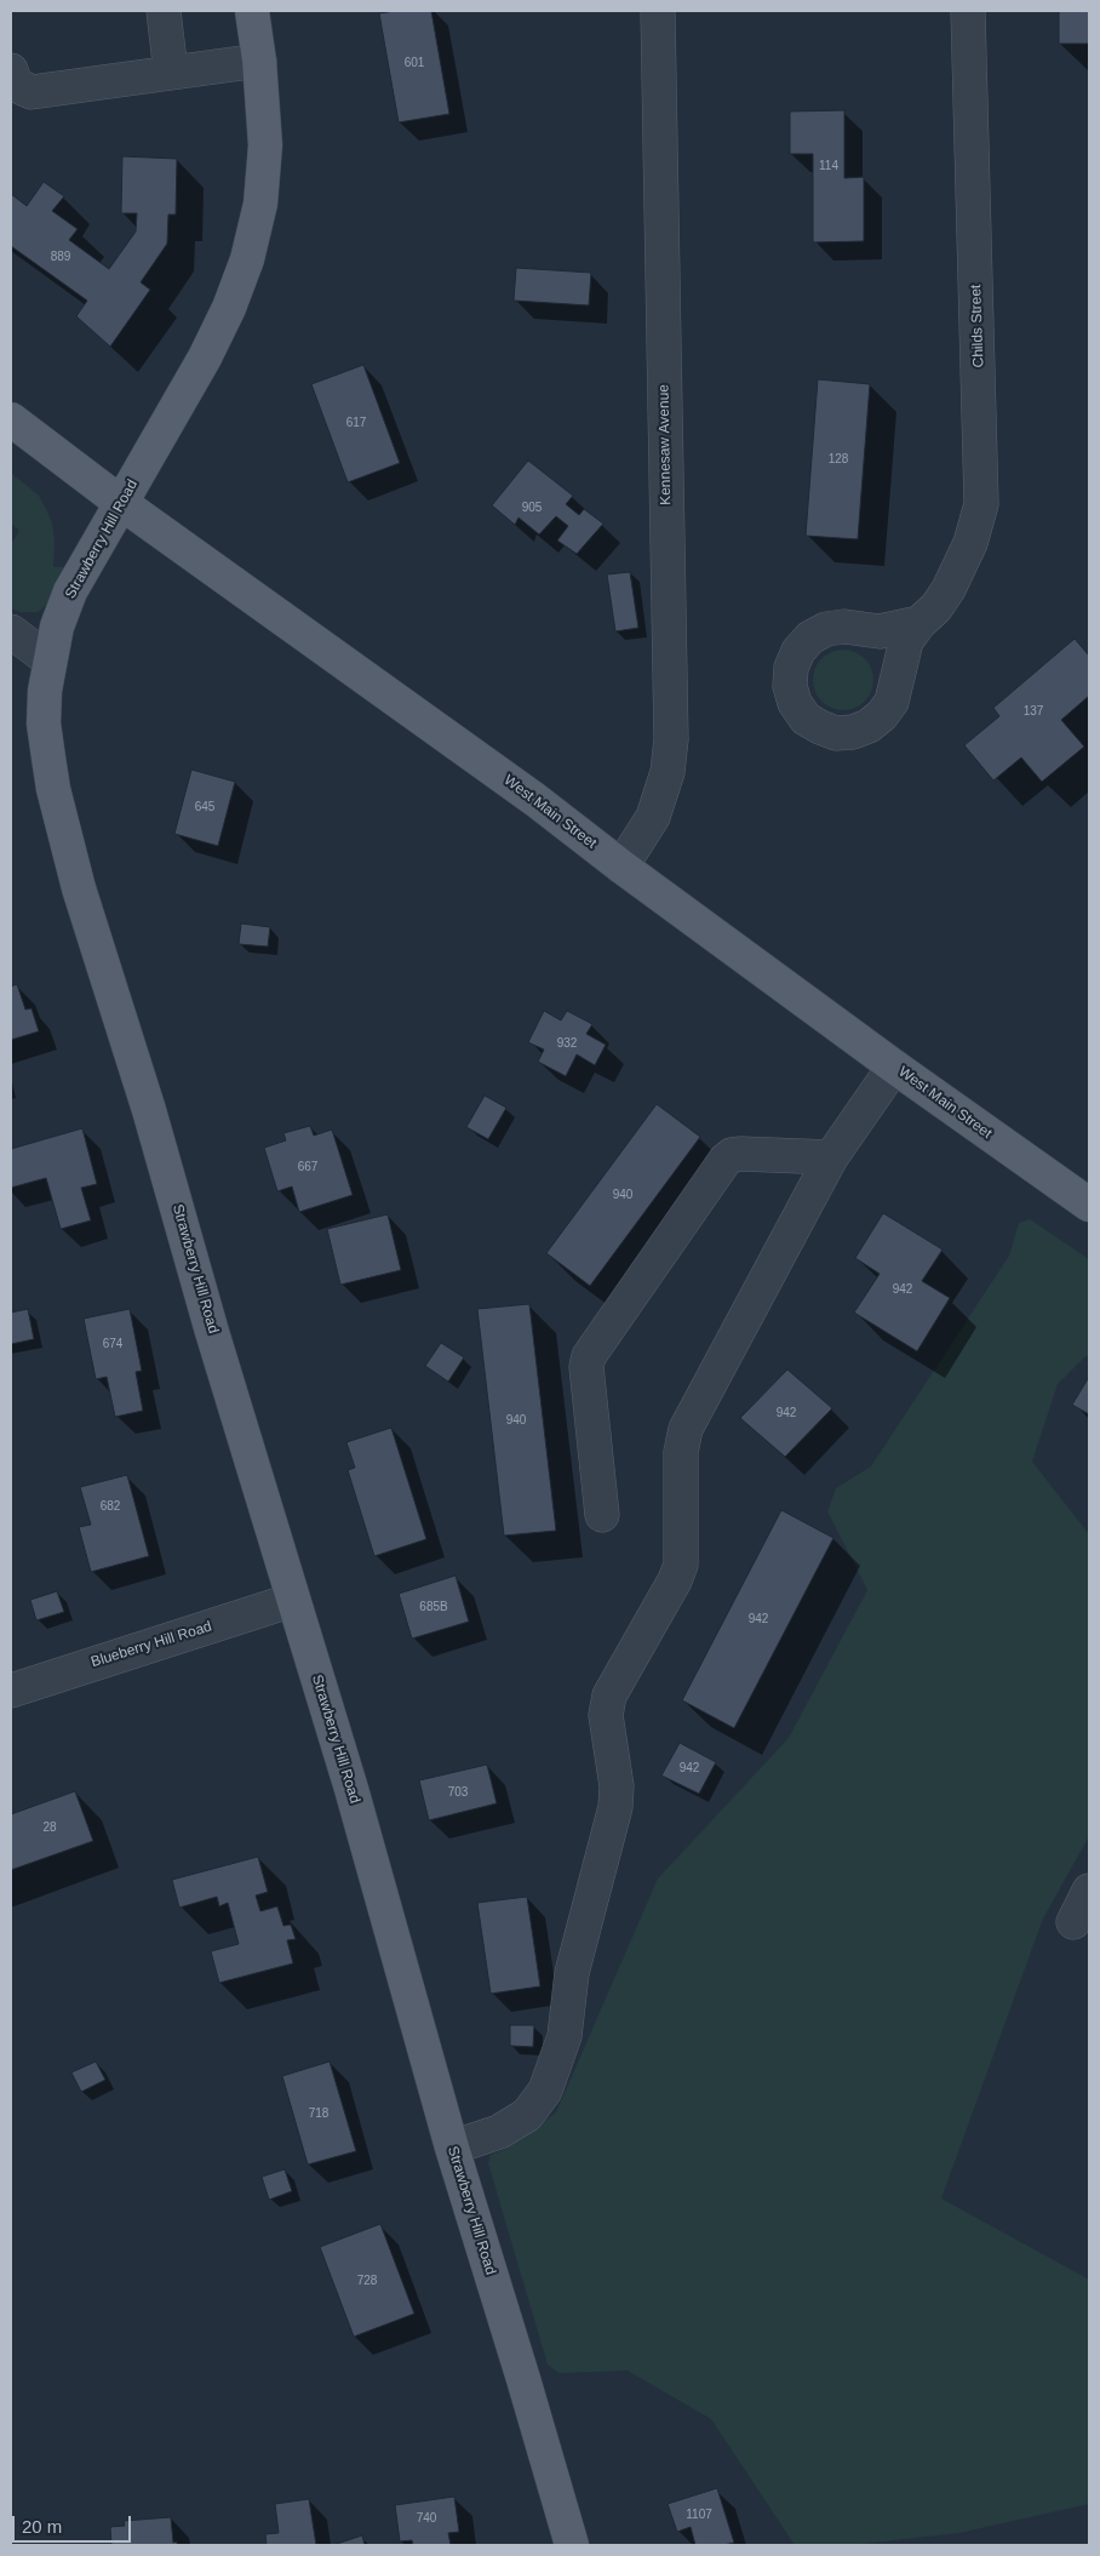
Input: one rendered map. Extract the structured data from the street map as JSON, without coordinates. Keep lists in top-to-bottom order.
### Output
{
  "streets": {
    "main road": ["Strawberry Hill Road", "West Main Street"],
    "street": ["Childs Street", "Kennesaw Avenue", "Blueberry Hill Road"]
  },
  "crossings": [
    ["Kennesaw Avenue", "West Main Street"],
    ["Strawberry Hill Road", "West Main Street"],
    ["Strawberry Hill Road", "Blueberry Hill Road"]
  ],
  "house_numbers": [
    "601",
    "114",
    "889",
    "617",
    "128",
    "905",
    "137",
    "645",
    "932",
    "667",
    "940",
    "942",
    "674",
    "942",
    "940",
    "682",
    "685B",
    "942",
    "942",
    "703",
    "28",
    "718",
    "728",
    "1107",
    "740"
  ],
  "scale_bar": "20 m"
}
